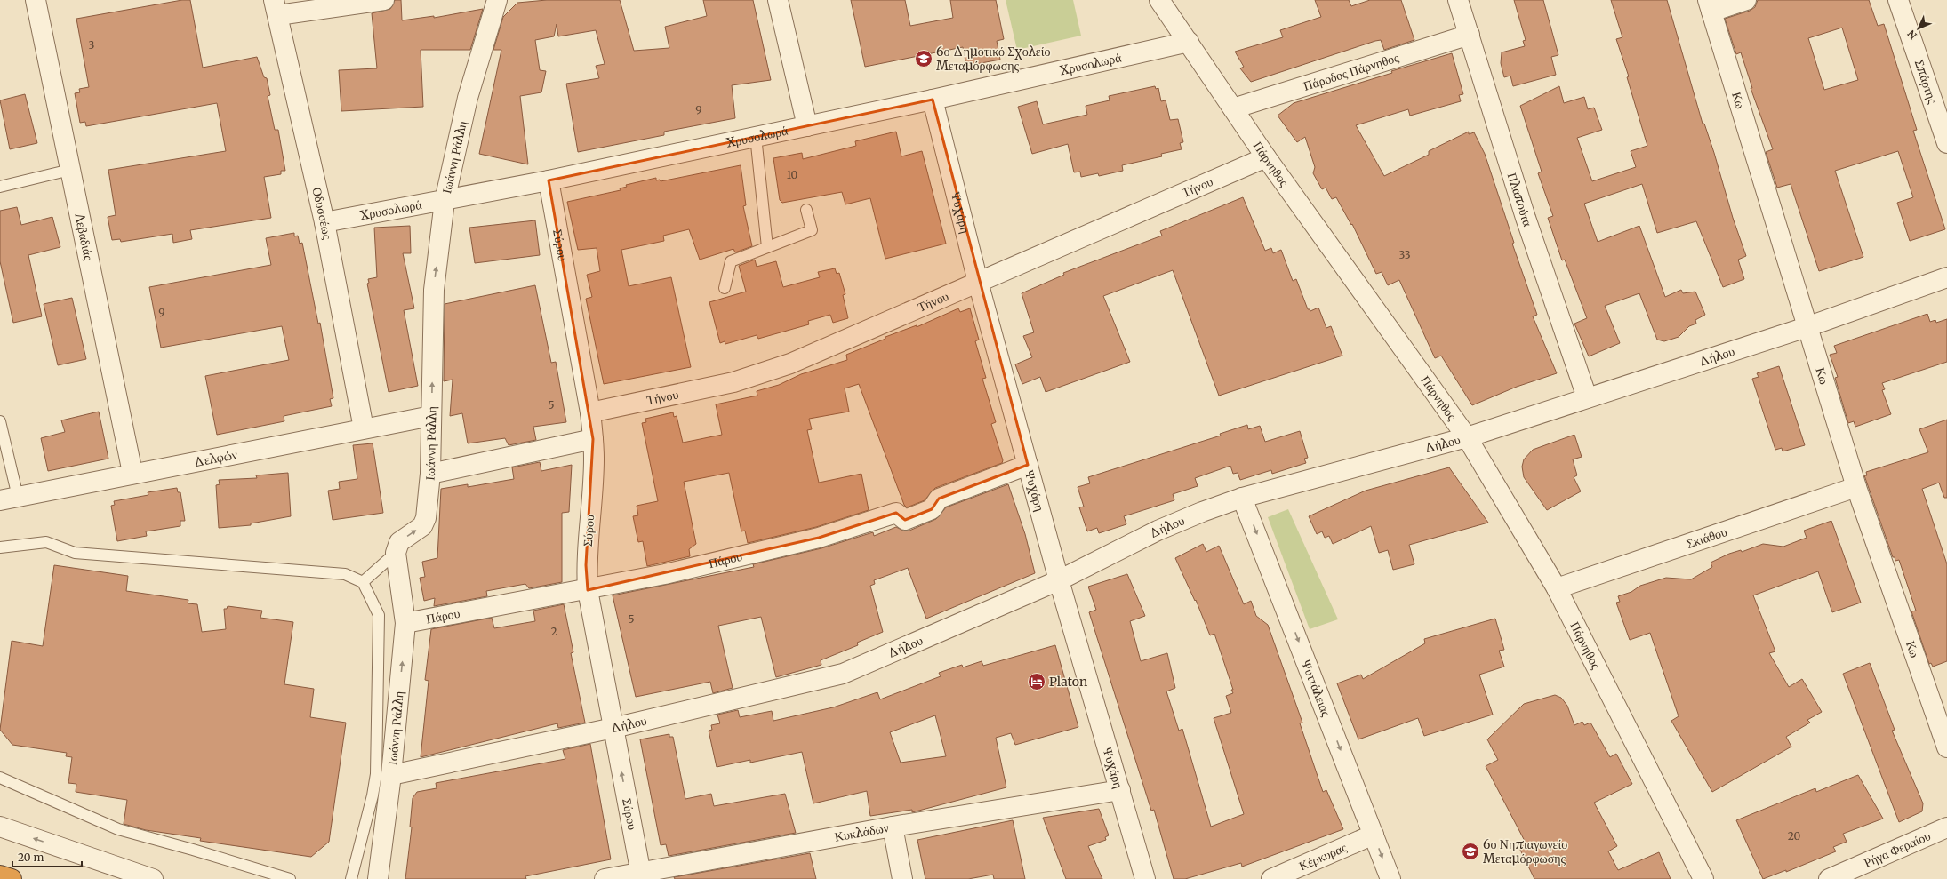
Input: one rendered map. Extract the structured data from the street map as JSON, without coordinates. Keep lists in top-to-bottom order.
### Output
{
  "streets": {
    "street": [
      "Χρυσολωρά",
      "Πάροδος Πάρνηθος",
      "Σπάρτης",
      "Κω",
      "Ιωάννη Ράλλη",
      "Πάρνηθος",
      "Τήνου",
      "Πλαπούτα",
      "Ψυχάρη",
      "Οδυσσέως",
      "Λεβαδιάς",
      "Σύρου",
      "Δήλου",
      "Δελφών",
      "Σκιάθου",
      "Πάρου",
      "Ψυττάλειας",
      "Κυκλάδων",
      "Ρήγα Φεραίου",
      "Κέρκυρας"
    ]
  },
  "crossings": [
    ["Χρυσολωρά", "Ιωάννη Ράλλη"],
    ["Χρυσολωρά", "Πάρνηθος"],
    ["Χρυσολωρά", "Ψυχάρη"],
    ["Χρυσολωρά", "Οδυσσέως"],
    ["Χρυσολωρά", "Σύρου"],
    ["Πάροδος Πάρνηθος", "Πάρνηθος"],
    ["Πάροδος Πάρνηθος", "Πλαπούτα"],
    ["Κω", "Δήλου"],
    ["Κω", "Σκιάθου"],
    ["Ιωάννη Ράλλη", "Δήλου"],
    ["Ιωάννη Ράλλη", "Δελφών"],
    ["Ιωάννη Ράλλη", "Πάρου"],
    ["Πάρνηθος", "Τήνου"],
    ["Πάρνηθος", "Δήλου"],
    ["Πάρνηθος", "Σκιάθου"],
    ["Τήνου", "Ψυχάρη"],
    ["Τήνου", "Σύρου"],
    ["Πλαπούτα", "Δήλου"],
    ["Ψυχάρη", "Δήλου"],
    ["Ψυχάρη", "Πάρου"],
    ["Ψυχάρη", "Κυκλάδων"],
    ["Οδυσσέως", "Δελφών"],
    ["Λεβαδιάς", "Δελφών"],
    ["Σύρου", "Δήλου"],
    ["Σύρου", "Πάρου"],
    ["Σύρου", "Κυκλάδων"],
    ["Δήλου", "Ψυττάλειας"],
    ["Ψυττάλειας", "Κέρκυρας"]
  ],
  "one_way": ["Ιωάννη Ράλλη", "Ψυττάλειας"],
  "places": {
    "school or university": ["6ο Δημοτικό Σχολείο Μεταμόρφωσης", "6ο Νηπιαγωγείο Μεταμόρφωσης"],
    "hotel": ["Platon"]
  },
  "house_numbers": [
    "3",
    "9",
    "10",
    "33",
    "9",
    "5",
    "5",
    "2",
    "20"
  ],
  "scale_bar": "20 m",
  "north": "bottom left"
}
